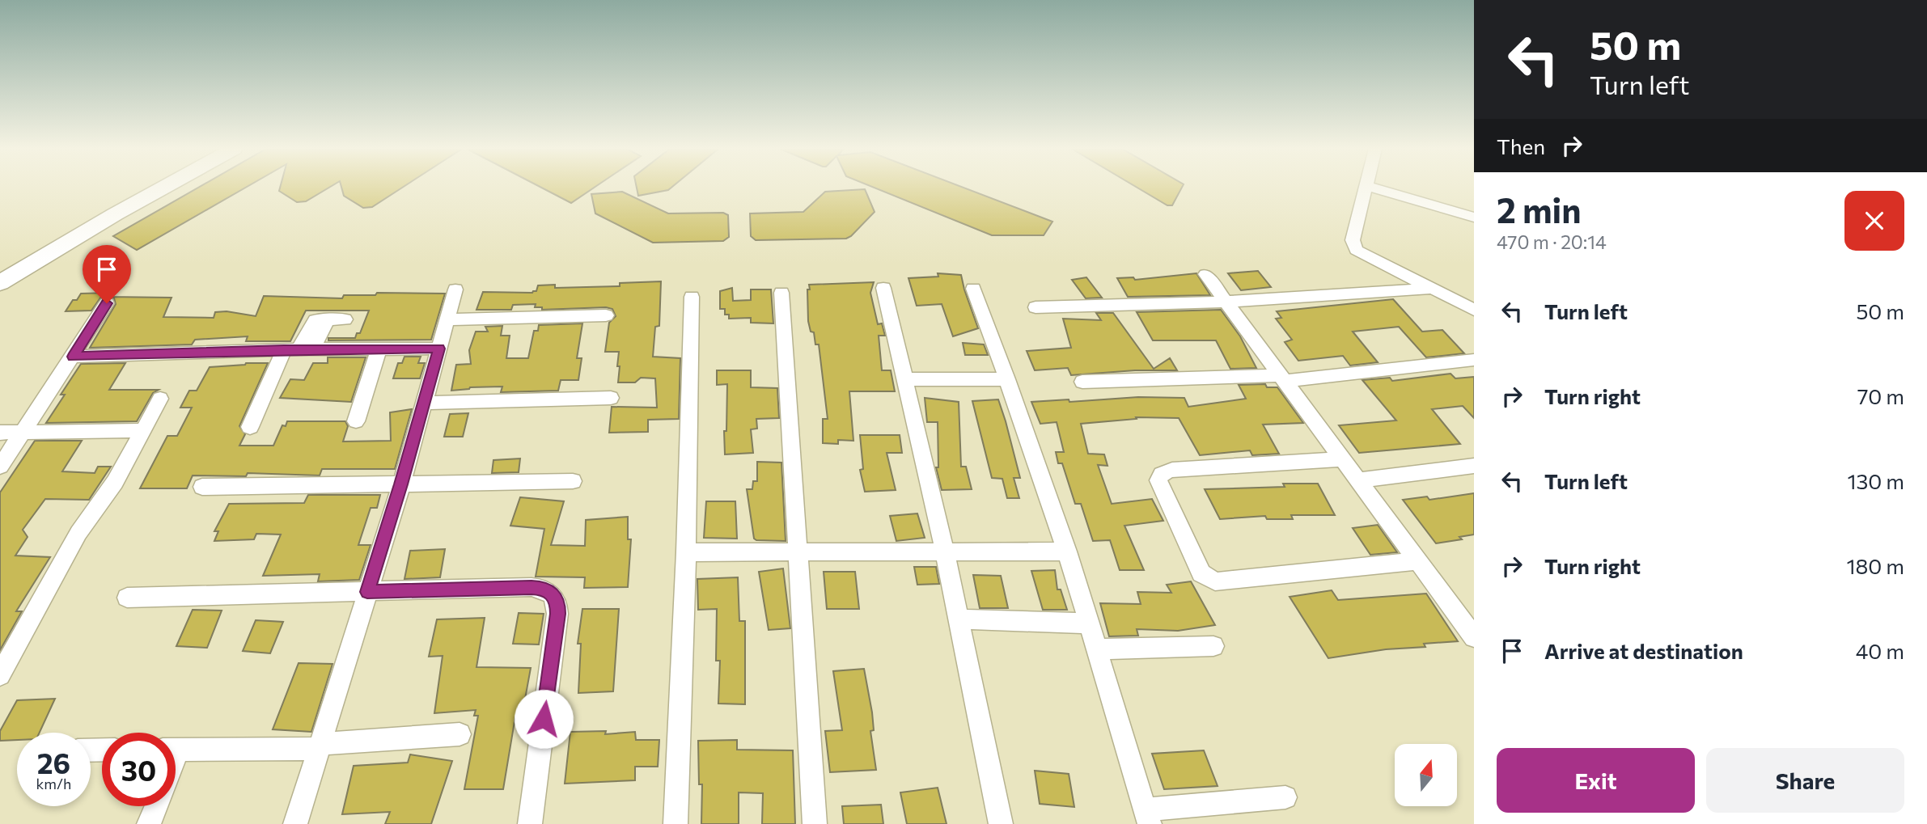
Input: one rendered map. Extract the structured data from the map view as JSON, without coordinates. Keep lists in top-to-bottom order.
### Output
{
  "north": "top",
  "page": {
    "turn": ["50 m", "Turn left"],
    "then": "Then",
    "heading": ["2 min", "470 m · 20:14"],
    "list": [
      {
        "name": "Turn left",
        "value": "50 m"
      },
      {
        "name": "Turn right",
        "value": "70 m"
      },
      {
        "name": "Turn left",
        "value": "130 m"
      },
      {
        "name": "Turn right",
        "value": "180 m"
      },
      {
        "name": "Arrive at destination",
        "value": "40 m"
      }
    ],
    "speed": "26 km/h",
    "limit": "30",
    "buttons": ["Exit", "Share"]
  }
}
